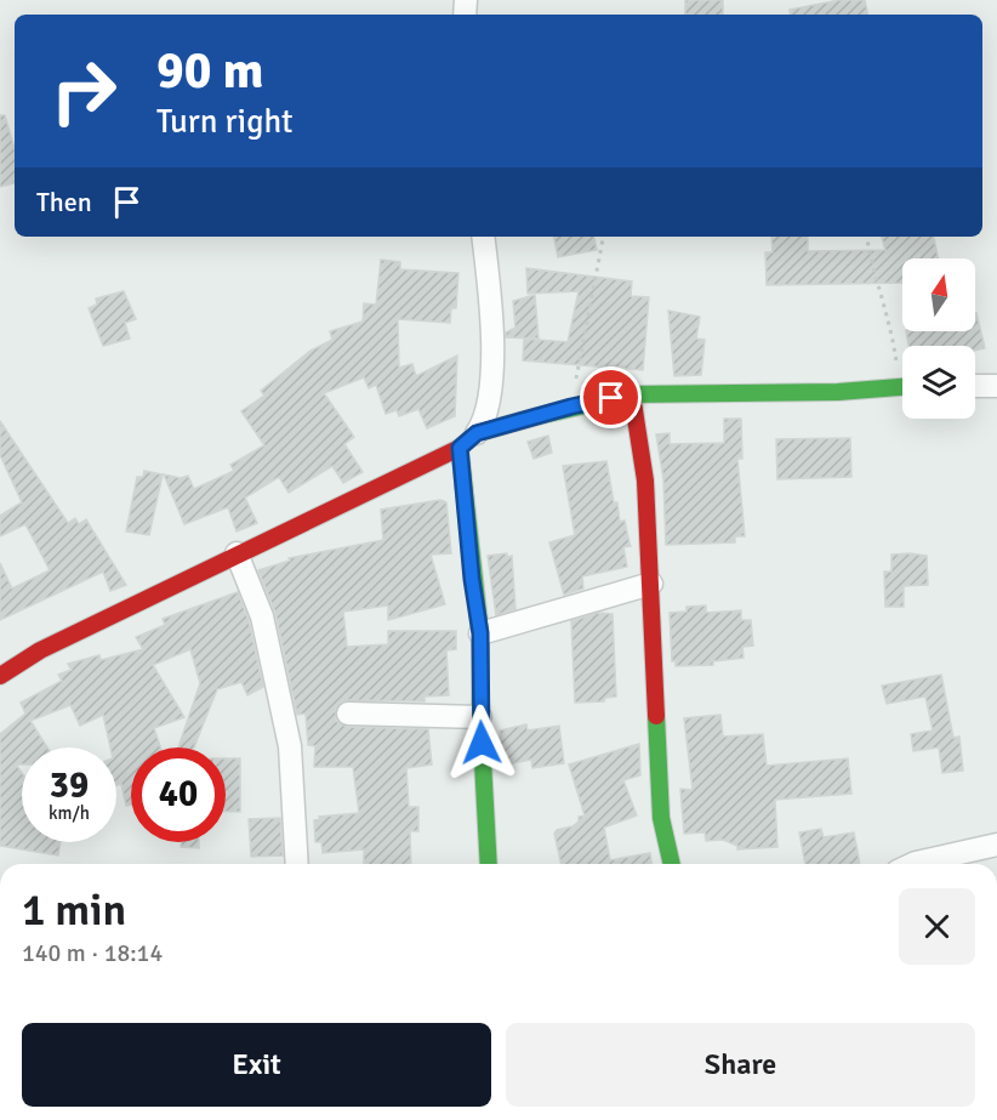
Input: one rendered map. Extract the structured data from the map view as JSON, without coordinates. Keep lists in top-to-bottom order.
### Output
{
  "north": "top",
  "page": {
    "turn": ["90 m", "Turn right"],
    "then": "Then",
    "speed": "39 km/h",
    "limit": "40",
    "heading": ["1 min", "140 m · 18:14"],
    "buttons": ["Exit", "Share"]
  }
}
